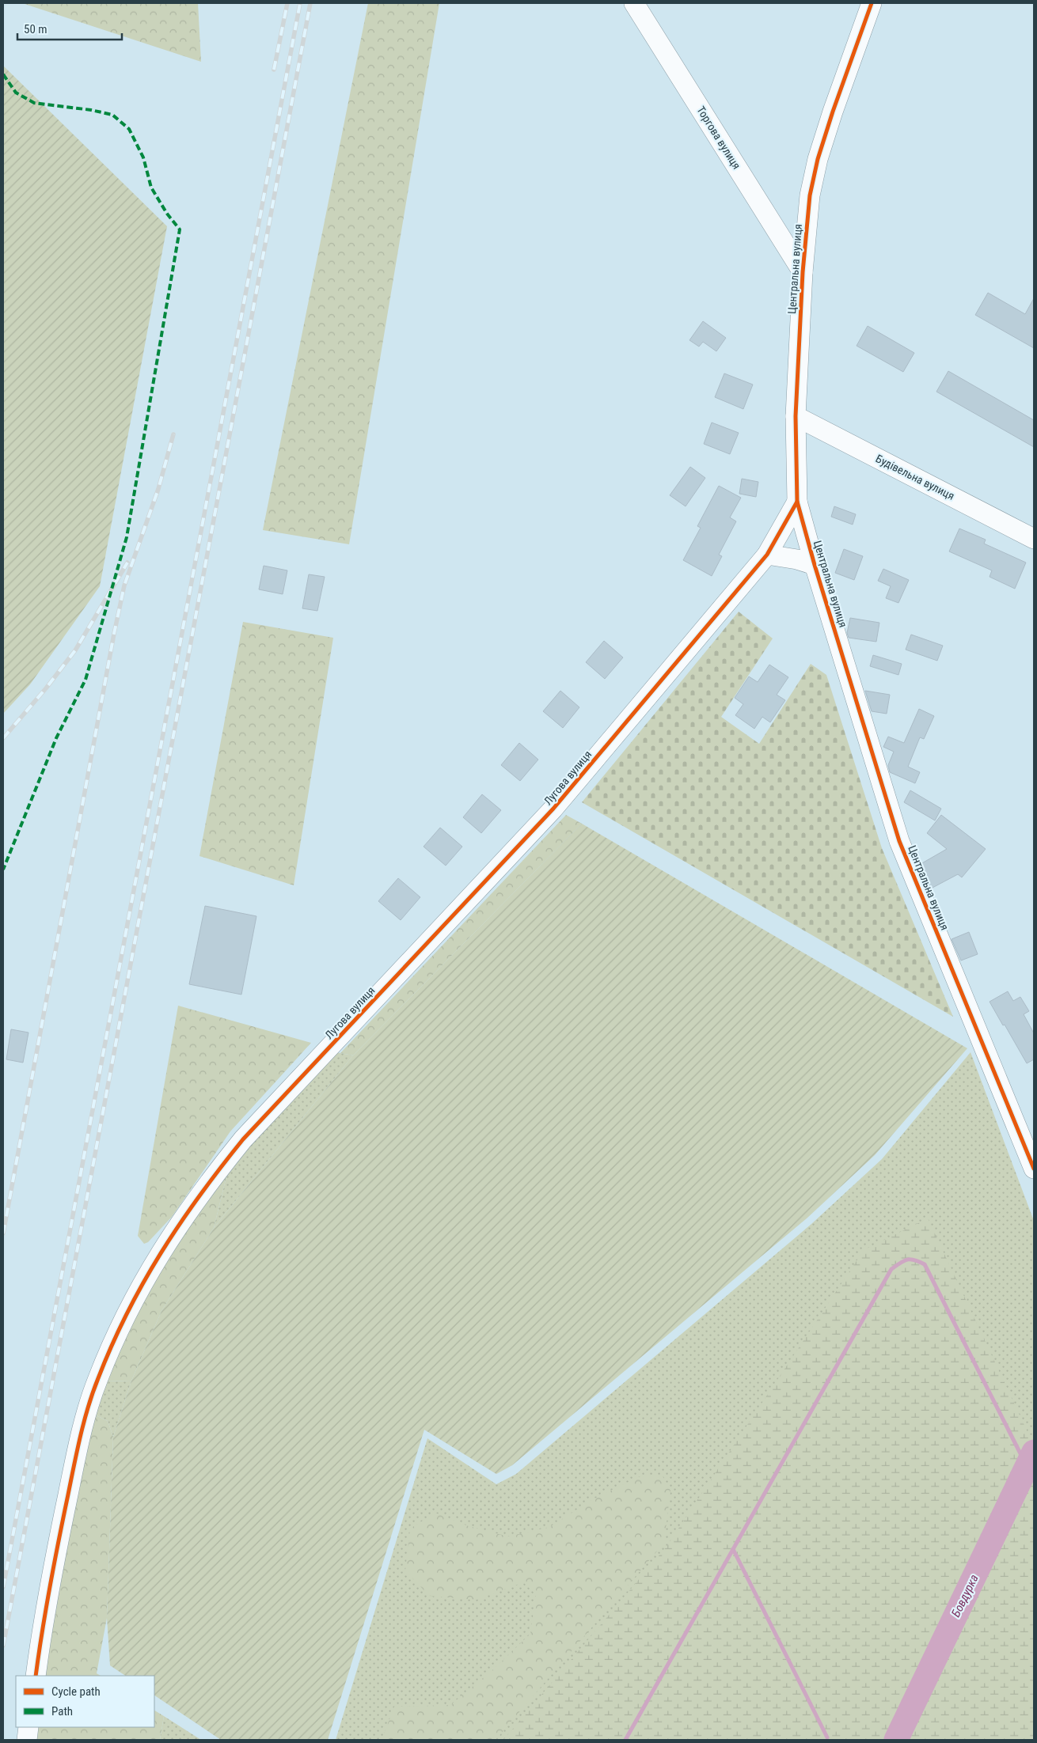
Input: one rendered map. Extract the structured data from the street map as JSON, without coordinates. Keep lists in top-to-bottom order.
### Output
{
  "streets": {
    "street": [
      "Торгова вулиця",
      "Центральна вулиця",
      "Будівельна вулиця",
      "Лугова вулиця"
    ]
  },
  "crossings": [
    ["Торгова вулиця", "Центральна вулиця"],
    ["Центральна вулиця", "Будівельна вулиця"],
    ["Центральна вулиця", "Лугова вулиця"]
  ],
  "water": ["Бовдурка"],
  "legend": ["Cycle path", "Path"],
  "scale_bar": "50 m"
}
